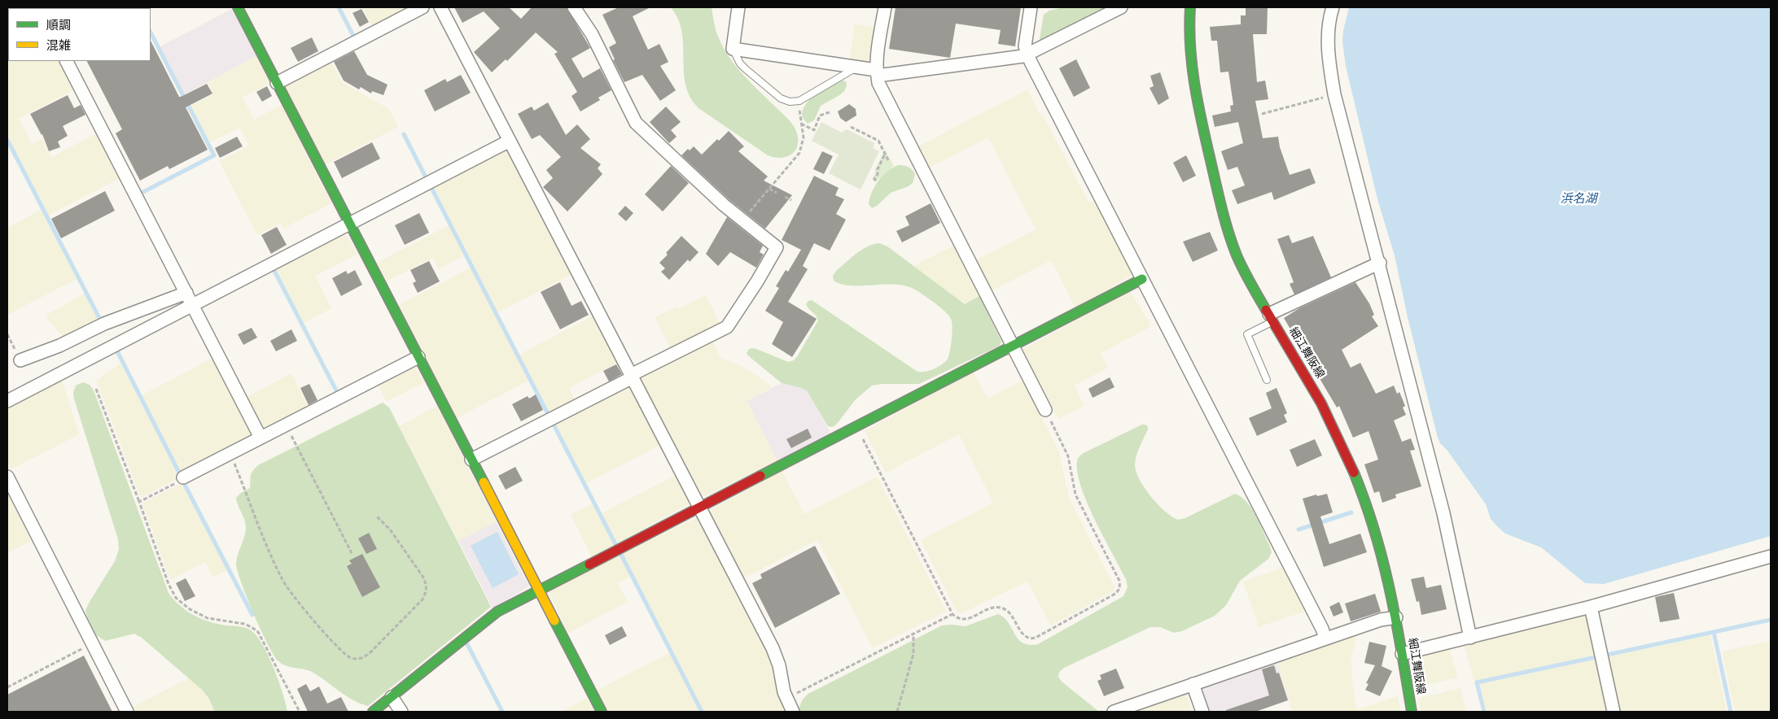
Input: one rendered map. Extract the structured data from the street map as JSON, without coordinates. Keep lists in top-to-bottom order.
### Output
{
  "streets": {
    "street": ["細江舞阪線"]
  },
  "water": ["浜名湖"],
  "legend": ["順調", "混雑"]
}
